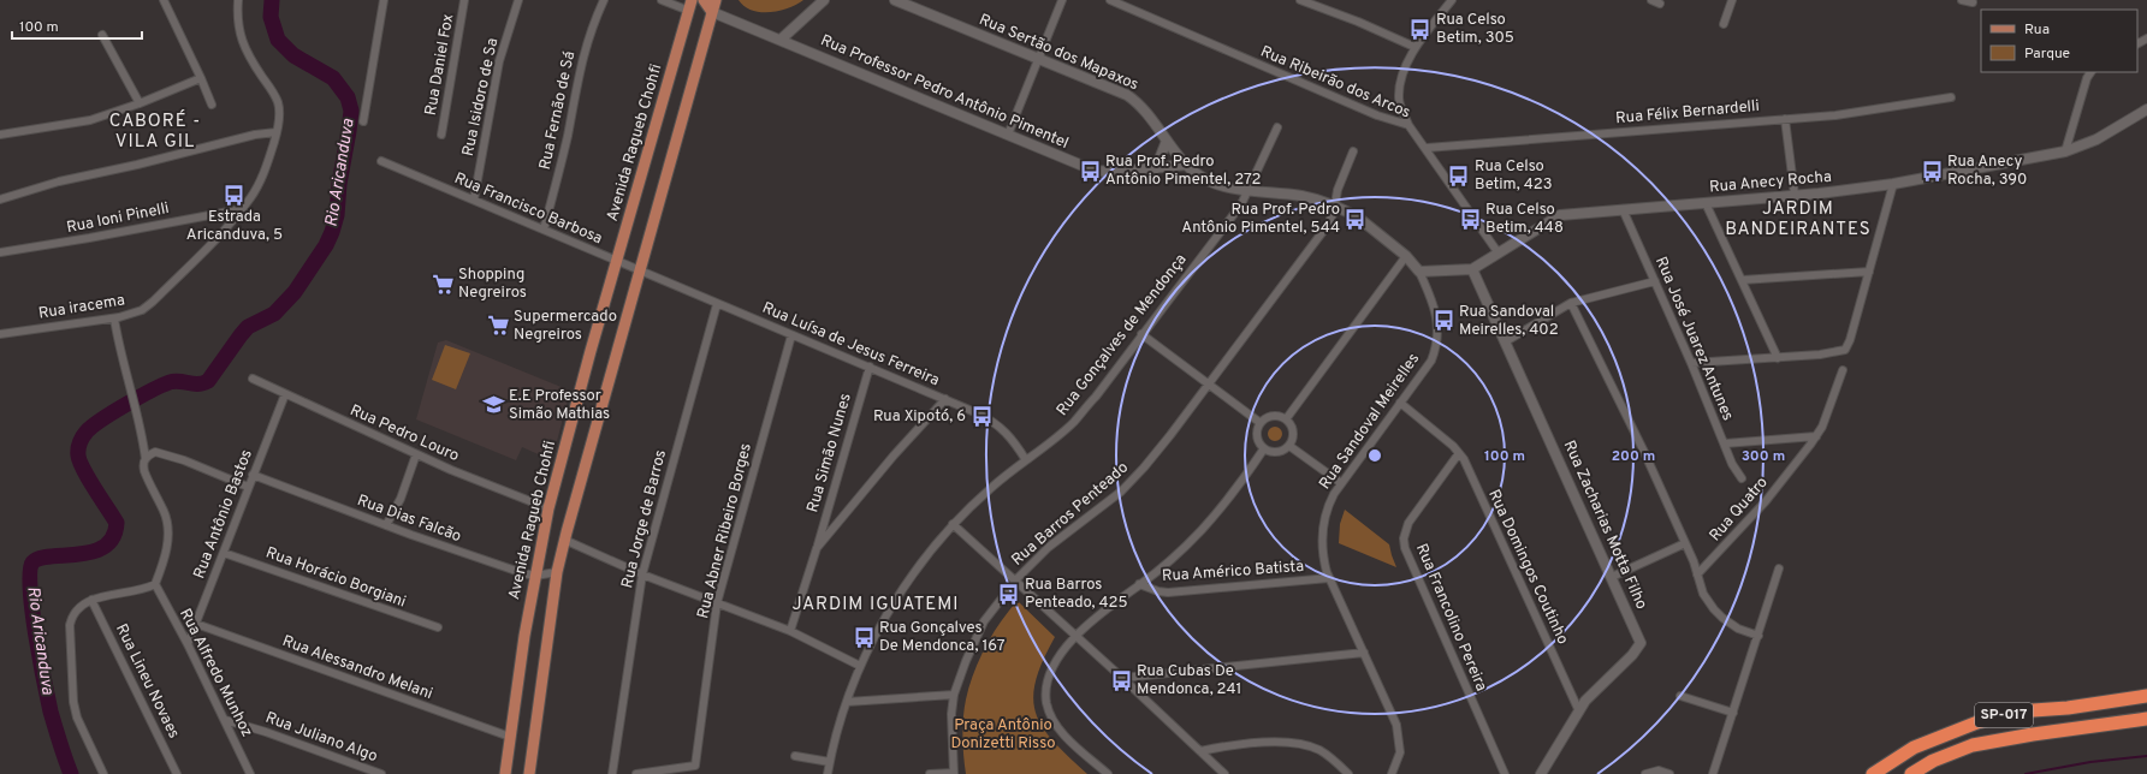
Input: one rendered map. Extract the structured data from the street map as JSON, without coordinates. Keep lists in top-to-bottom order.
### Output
{
  "streets": {
    "highway": ["SP-017"],
    "main road": ["Avenida Ragueb Chohfi"],
    "street": [
      "Rua Sertão dos Mapaxos",
      "Rua Daniel Fox",
      "Rua Ribeirão dos Arcos",
      "Rua Professor Pedro Antônio Pimentel",
      "Rua Isidoro de Sa",
      "Rua Fernão de Sá",
      "Rua Félix Bernardelli",
      "Rua Anecy Rocha",
      "Rua Francisco Barbosa",
      "Rua Ioni Pinelli",
      "Rua iracema",
      "Rua Gonçalves de Mendonça",
      "Rua José Juarez Antunes",
      "Rua Luísa de Jesus Ferreira",
      "Rua Sandoval Meirelles",
      "Rua Pedro Louro",
      "Rua Simão Nunes",
      "Rua Quatro",
      "Rua Antônio Bastos",
      "Rua Barros Penteado",
      "Rua Dias Falcão",
      "Rua Jorge de Barros",
      "Rua Zacharias Motta Filho",
      "Rua Abner Ribeiro Borges",
      "Rua Domingos Coutinho",
      "Rua Américo Batista",
      "Rua Horácio Borgiani",
      "Rua Francolino Pereira",
      "Rua Alessandro Melani",
      "Rua Alfredo Munhoz",
      "Rua Lineu Novaes",
      "Rua Juliano Algo"
    ]
  },
  "crossings": [
    ["Rua Sertão dos Mapaxos", "Rua Professor Pedro Antônio Pimentel"],
    ["Rua Ribeirão dos Arcos", "Rua Félix Bernardelli"],
    ["Rua Ribeirão dos Arcos", "Rua Anecy Rocha"],
    ["Rua Isidoro de Sa", "Rua Francisco Barbosa"],
    ["Rua Fernão de Sá", "Rua Francisco Barbosa"],
    ["Avenida Ragueb Chohfi", "Rua Francisco Barbosa"],
    ["Avenida Ragueb Chohfi", "Rua Luísa de Jesus Ferreira"],
    ["Avenida Ragueb Chohfi", "Rua Pedro Louro"],
    ["Avenida Ragueb Chohfi", "Rua Dias Falcão"],
    ["Avenida Ragueb Chohfi", "Rua Alessandro Melani"],
    ["Rua Anecy Rocha", "Rua José Juarez Antunes"],
    ["Rua Anecy Rocha", "Rua Sandoval Meirelles"],
    ["Rua Anecy Rocha", "Rua Zacharias Motta Filho"],
    ["Rua Francisco Barbosa", "Rua Luísa de Jesus Ferreira"],
    ["Rua Ioni Pinelli", "Rua iracema"],
    ["Rua iracema", "Rua Alfredo Munhoz"],
    ["Rua Luísa de Jesus Ferreira", "Rua Simão Nunes"],
    ["Rua Luísa de Jesus Ferreira", "Rua Jorge de Barros"],
    ["Rua Luísa de Jesus Ferreira", "Rua Abner Ribeiro Borges"],
    ["Rua Sandoval Meirelles", "Rua Domingos Coutinho"],
    ["Rua Sandoval Meirelles", "Rua Américo Batista"],
    ["Rua Pedro Louro", "Rua Antônio Bastos"],
    ["Rua Antônio Bastos", "Rua Dias Falcão"],
    ["Rua Antônio Bastos", "Rua Horácio Borgiani"],
    ["Rua Antônio Bastos", "Rua Alessandro Melani"],
    ["Rua Antônio Bastos", "Rua Alfredo Munhoz"],
    ["Rua Zacharias Motta Filho", "Rua Domingos Coutinho"],
    ["Rua Domingos Coutinho", "Rua Francolino Pereira"],
    ["Rua Alfredo Munhoz", "Rua Juliano Algo"]
  ],
  "districts": ["CABORÉ - VILA GIL", "JARDIM BANDEIRANTES", "JARDIM IGUATEMI"],
  "water": ["Rio Aricanduva"],
  "parks": ["Praça Antônio Donizetti Risso"],
  "places": {
    "bus stop": [
      "Rua Celso Betim, 305",
      "Rua Prof. Pedro Antônio Pimentel, 272",
      "Rua Anecy Rocha, 390",
      "Rua Celso Betim, 423",
      "Estrada Aricanduva, 5",
      "Rua Prof. Pedro Antônio Pimentel, 544",
      "Rua Celso Betim, 448",
      "Rua Sandoval Meirelles, 402",
      "Rua Xipotó, 6",
      "Rua Barros Penteado, 425",
      "Rua Gonçalves De Mendonca, 167",
      "Rua Cubas De Mendonca, 241"
    ],
    "supermarket": ["Shopping Negreiros", "Supermercado Negreiros"],
    "school or university": ["E.E Professor Simão Mathias"]
  },
  "legend": ["Rua", "Parque"],
  "scale_bar": "100 m",
  "rings": ["100 m", "200 m", "300 m"]
}
